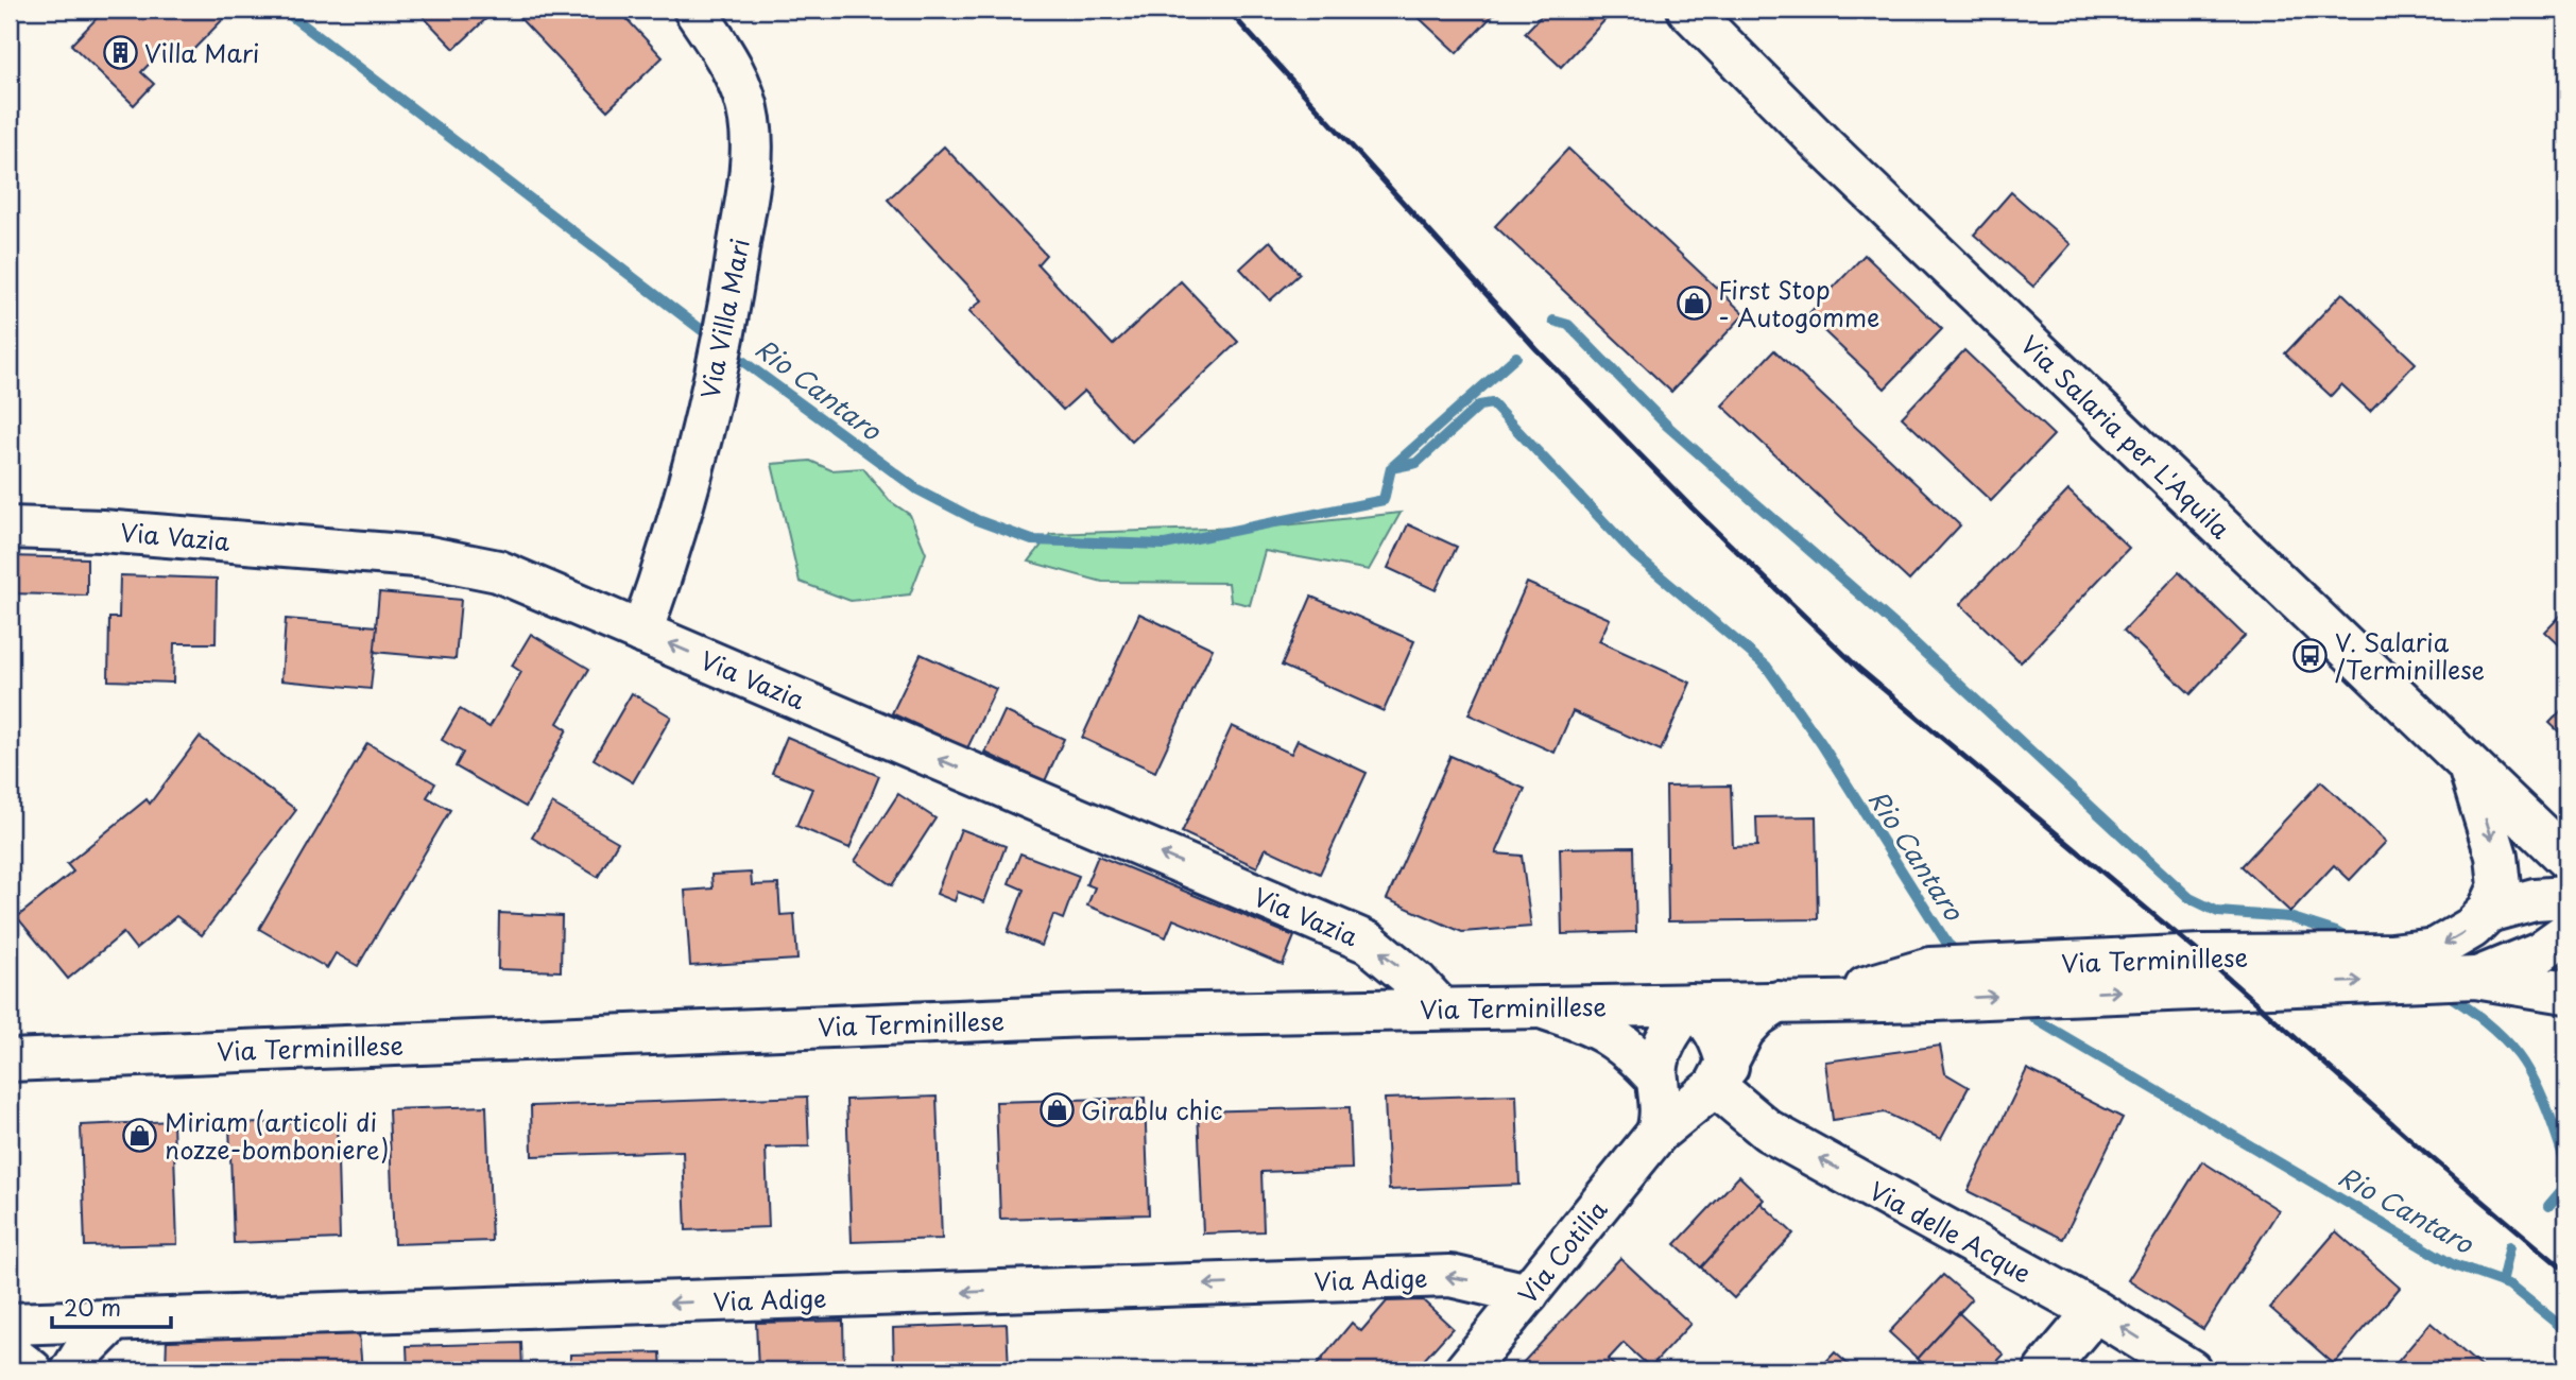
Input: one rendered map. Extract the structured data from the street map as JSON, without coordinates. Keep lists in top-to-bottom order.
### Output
{
  "streets": {
    "street": [
      "Via Villa Mari",
      "Via Salaria per L'Aquila",
      "Via Vazia",
      "Via Terminillese",
      "Via delle Acque",
      "Via Cotilia",
      "Via Adige"
    ]
  },
  "crossings": [
    ["Via Villa Mari", "Via Vazia"],
    ["Via Vazia", "Via Terminillese"],
    ["Via Cotilia", "Via Adige"]
  ],
  "one_way": ["Via Vazia", "Via delle Acque", "Via Adige"],
  "water": ["Rio Cantaro"],
  "places": {
    "building": ["Villa Mari"],
    "shop": ["First Stop - Autogomme", "Girablu chic", "Miriam (articoli di nozze-bomboniere)"],
    "bus stop": ["V. Salaria /Terminillese"]
  },
  "scale_bar": "20 m"
}
